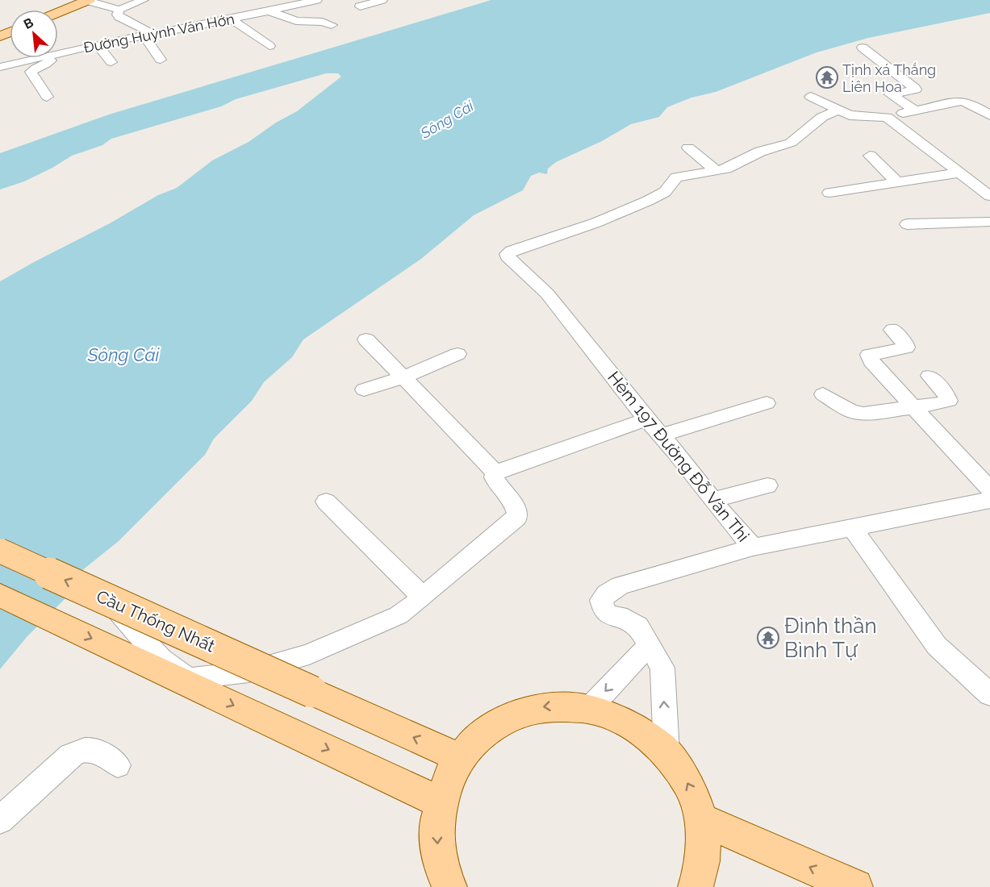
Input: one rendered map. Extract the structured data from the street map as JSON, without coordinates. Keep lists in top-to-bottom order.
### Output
{
  "streets": {
    "main road": ["Cầu Thống Nhất"],
    "street": ["Đường Huỳnh Văn Hớn", "Hẻm 197 Đường Đỗ Văn Thi"]
  },
  "water": ["Sông Cái"],
  "places": {
    "temple": ["Tịnh xá Thắng Liên Hoa", "Đình thần Bình Tự"]
  },
  "north": "top left"
}
